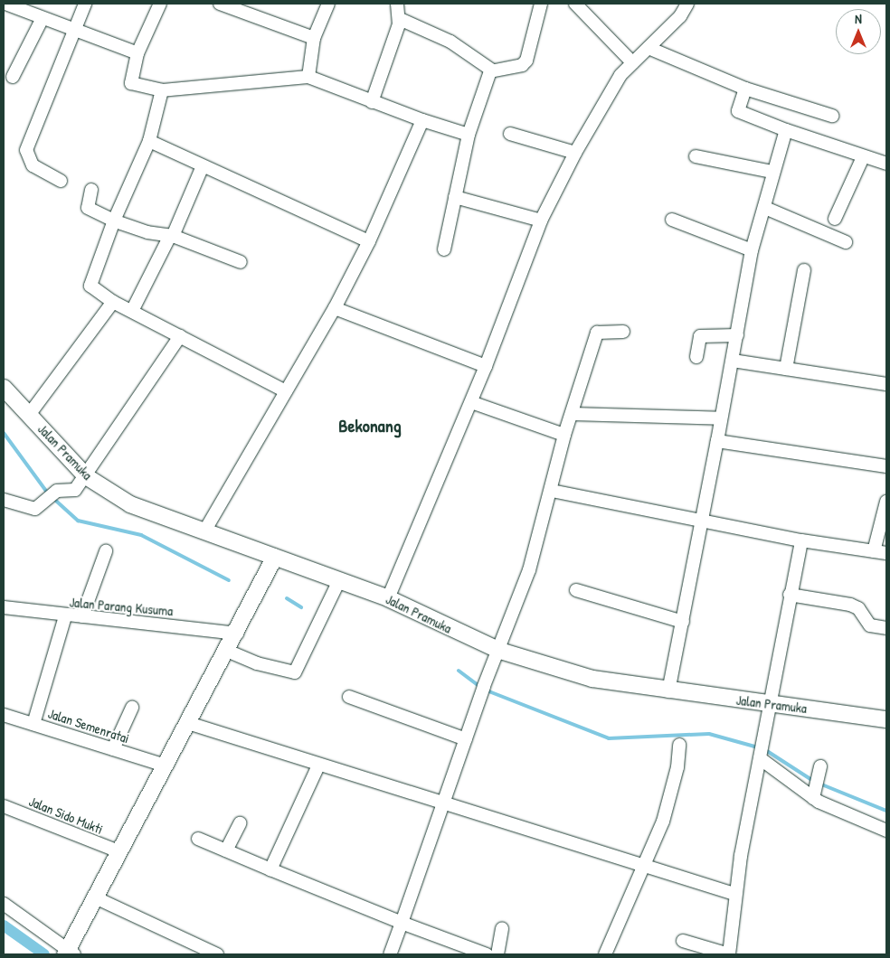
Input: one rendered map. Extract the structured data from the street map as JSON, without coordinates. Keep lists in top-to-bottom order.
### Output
{
  "streets": {
    "main road": ["Jalan Pramuka"],
    "street": ["Jalan Parang Kusuma", "Jalan Semenratai", "Jalan Sido Mukti"]
  },
  "districts": ["Bekonang"],
  "north": "top"
}
